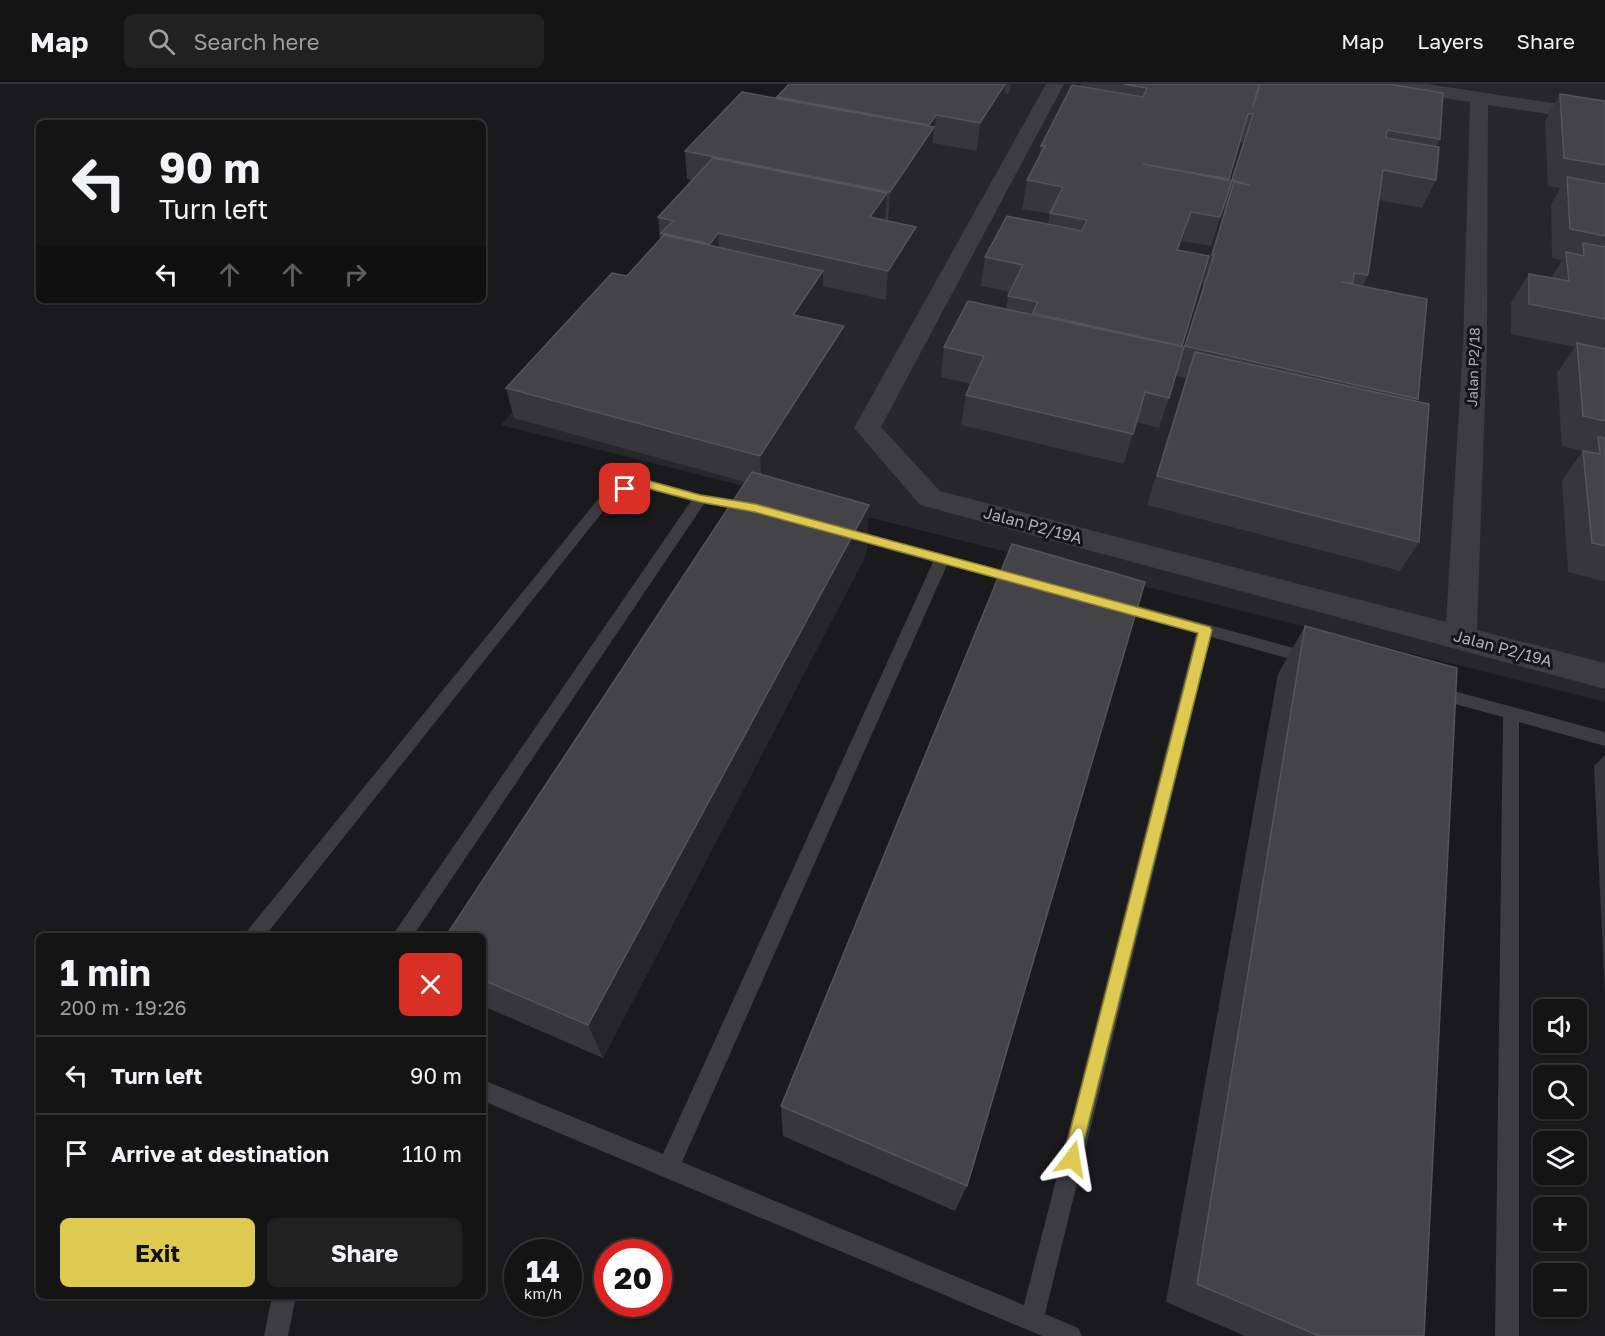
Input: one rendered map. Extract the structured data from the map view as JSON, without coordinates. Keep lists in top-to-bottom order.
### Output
{
  "streets": {
    "street": ["Jalan P2/18", "Jalan P2/19A"]
  },
  "crossings": [
    ["Jalan P2/18", "Jalan P2/19A"]
  ],
  "page": {
    "header": "Map",
    "search": "Search here",
    "nav": ["Map", "Layers", "Share"],
    "turn": ["90 m", "Turn left"],
    "heading": ["1 min", "200 m · 19:26"],
    "map_buttons": ["+", "−"],
    "list": [
      {
        "name": "Turn left",
        "value": "90 m"
      },
      {
        "name": "Arrive at destination",
        "value": "110 m"
      }
    ],
    "buttons": ["Exit", "Share"],
    "speed": "14 km/h",
    "limit": "20"
  }
}
